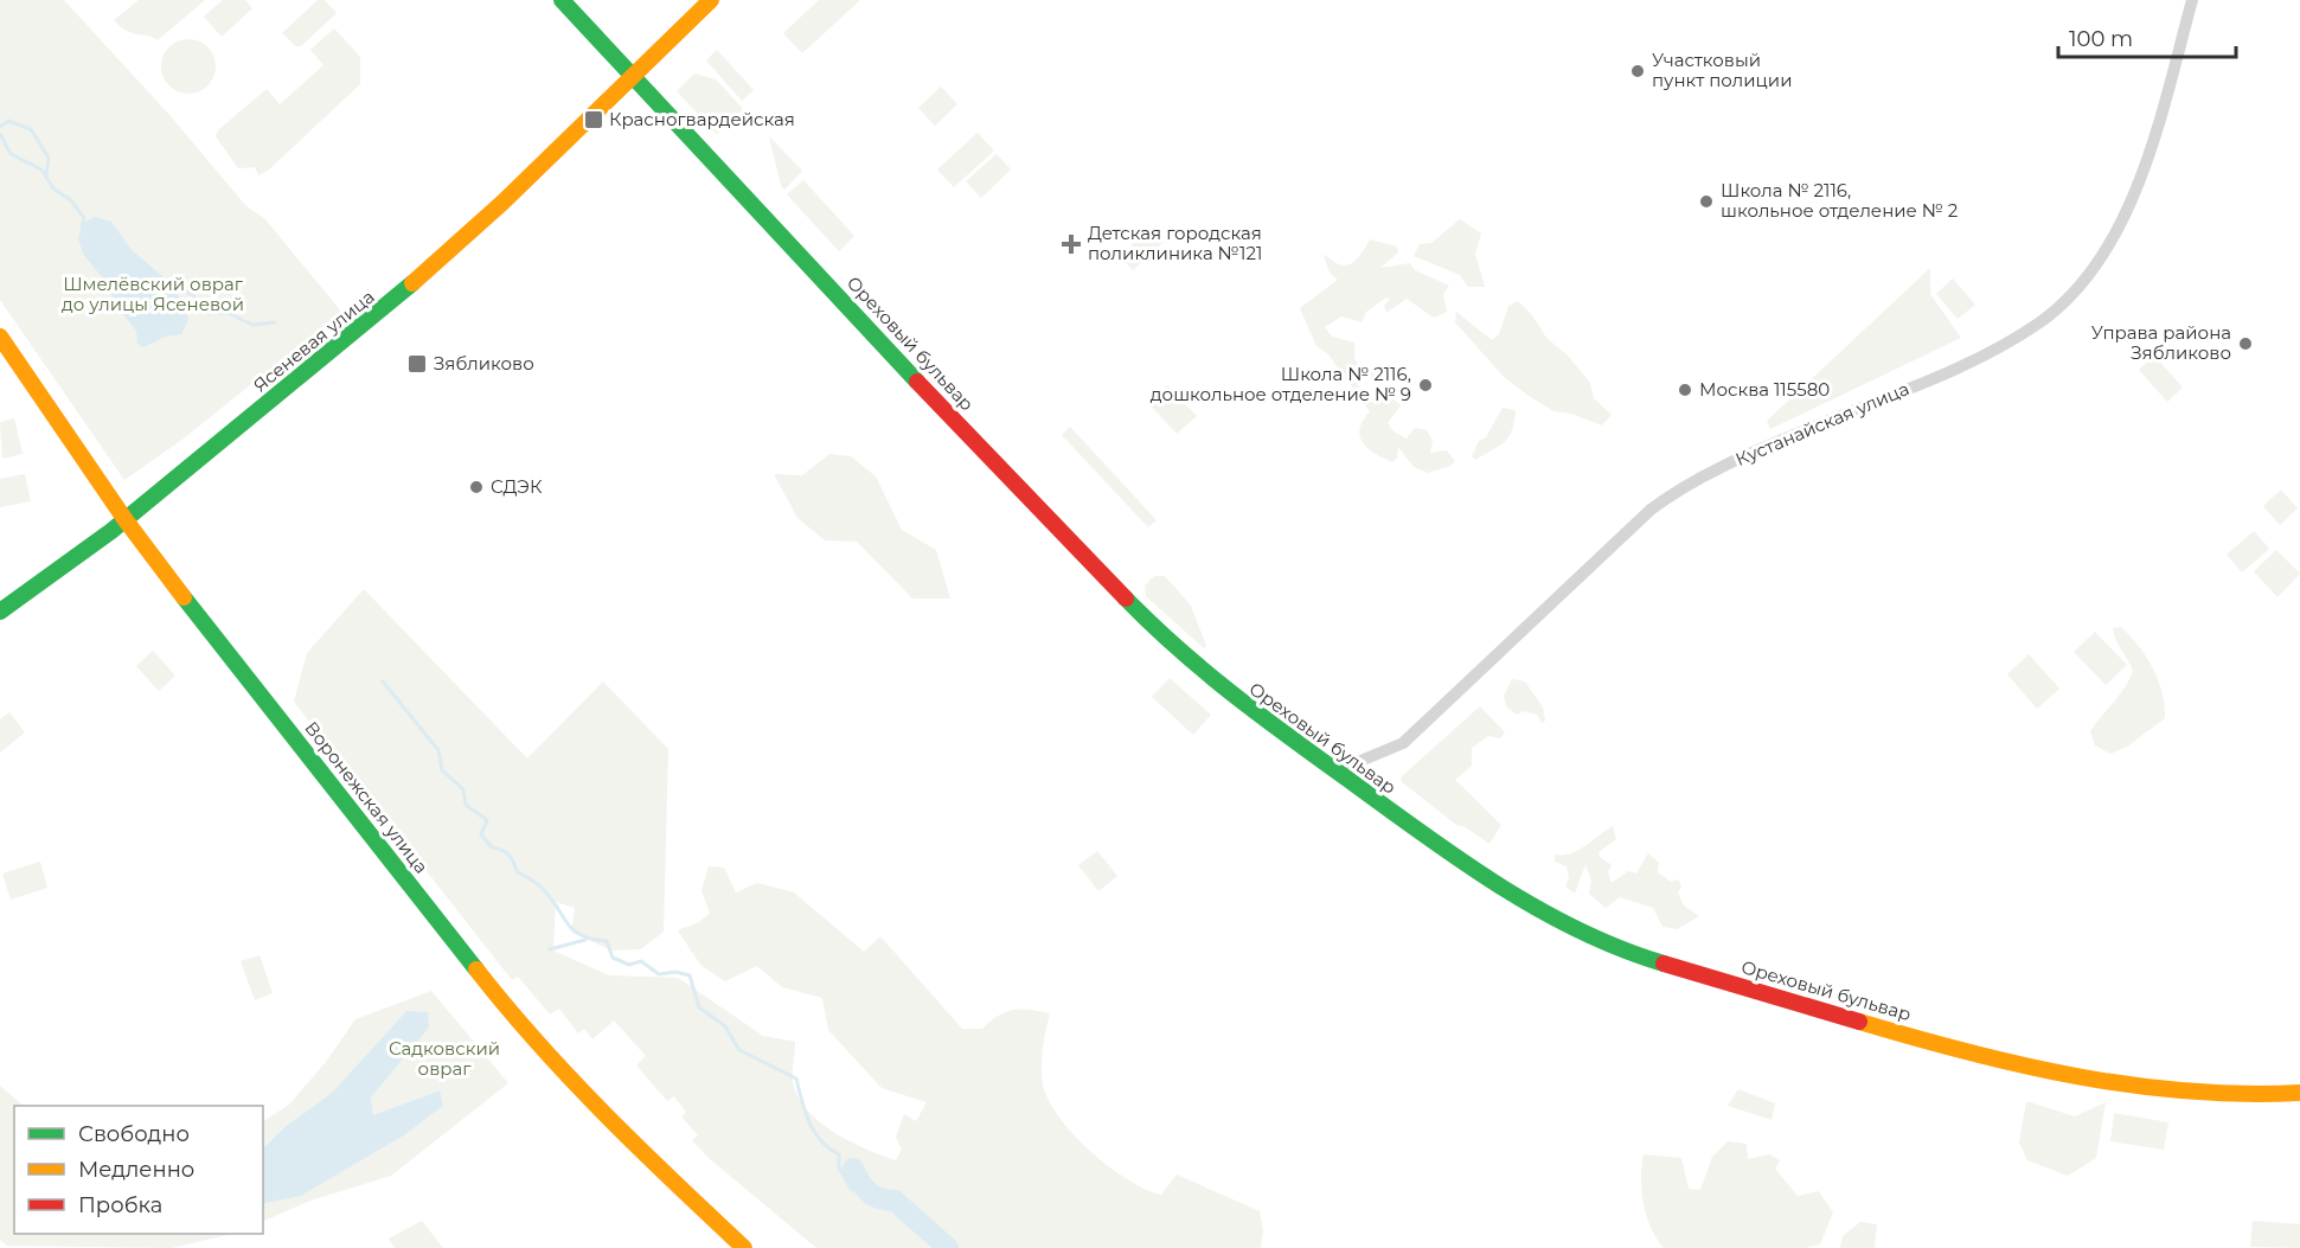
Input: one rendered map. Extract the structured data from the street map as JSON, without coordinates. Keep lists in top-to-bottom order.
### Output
{
  "streets": {
    "street": [
      "Ясеневая улица",
      "Ореховый бульвар",
      "Кустанайская улица",
      "Воронежская улица"
    ]
  },
  "crossings": [
    ["Ясеневая улица", "Ореховый бульвар"],
    ["Ясеневая улица", "Воронежская улица"],
    ["Ореховый бульвар", "Кустанайская улица"]
  ],
  "parks": ["Шмелёвский овраг до улицы Ясеневой", "Садковский овраг"],
  "places": {
    "other": [
      "Участковый пункт полиции",
      "Школа № 2116, школьное отделение № 2",
      "Управа района Зябликово",
      "Школа № 2116, дошкольное отделение № 9",
      "Москва 115580",
      "СДЭК"
    ],
    "transit": ["Красногвардейская", "Зябликово"],
    "health": ["Детская городская поликлиника №121"]
  },
  "legend": ["Свободно", "Медленно", "Пробка"],
  "scale_bar": "100 m"
}
